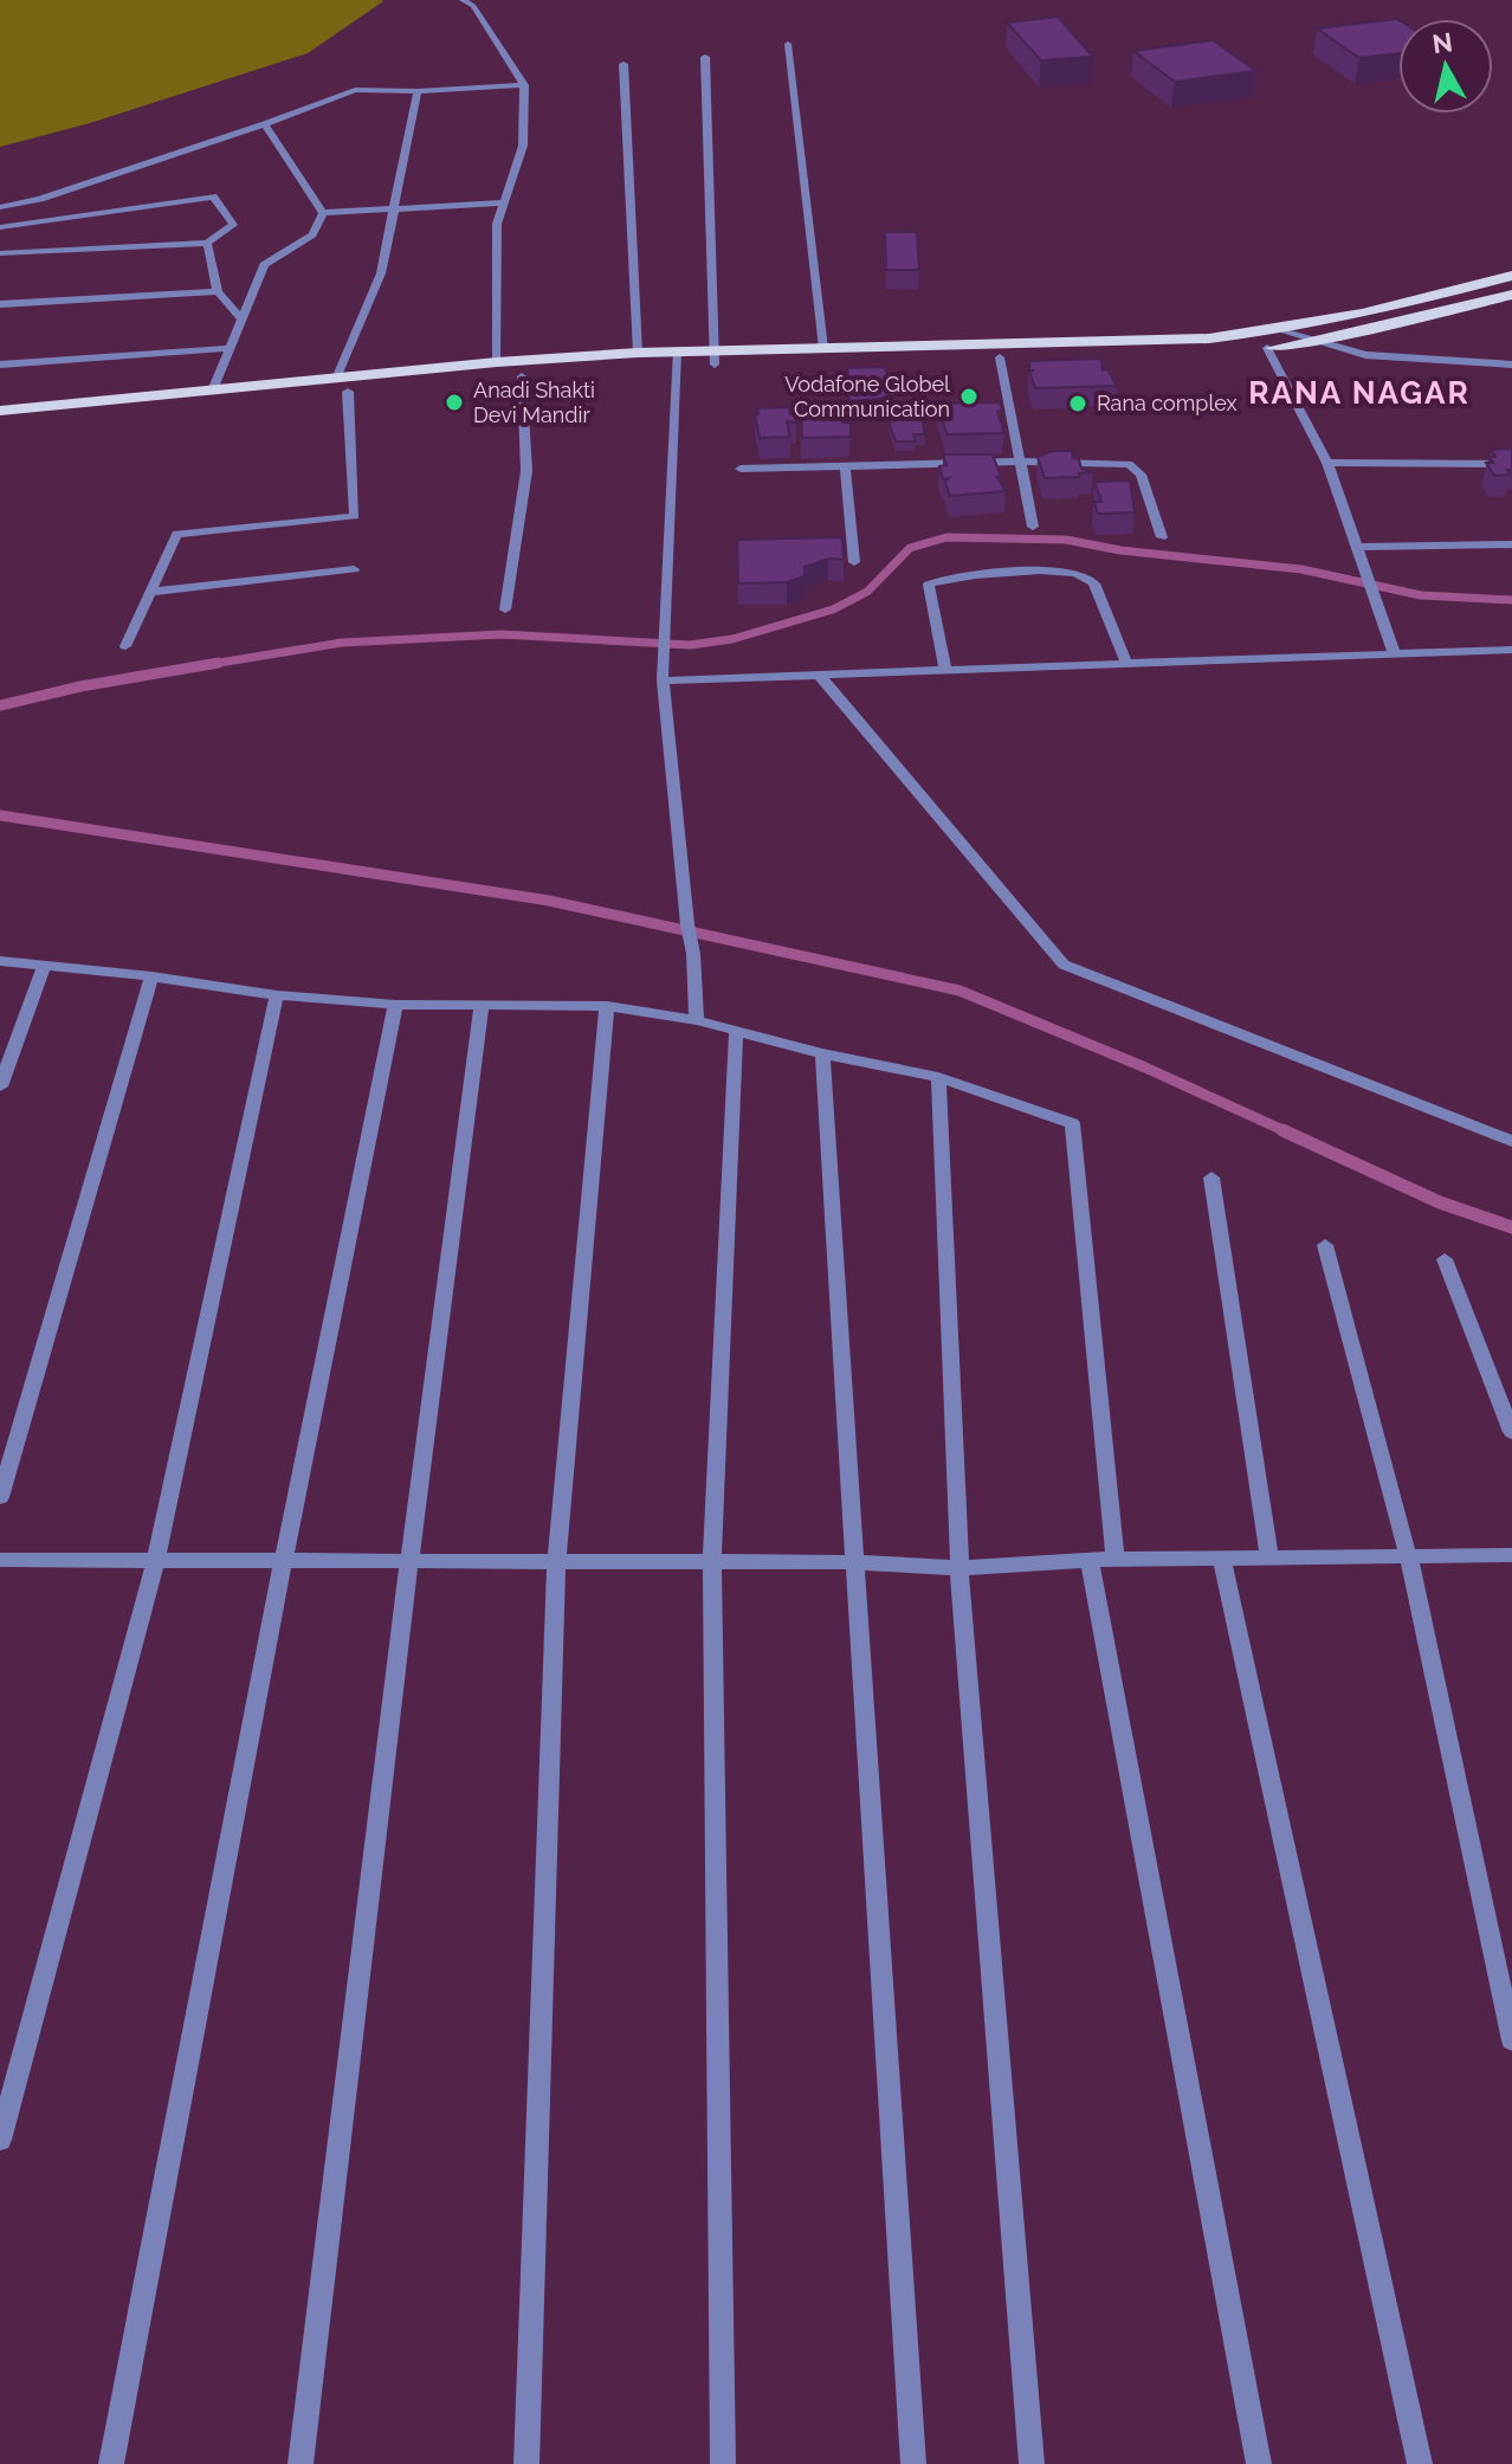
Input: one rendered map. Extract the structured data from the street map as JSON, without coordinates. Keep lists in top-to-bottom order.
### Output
{
  "districts": ["RANA NAGAR"],
  "places": ["Vodafone Globel Communication", "Anadi Shakti Devi Mandir", "Rana complex"],
  "north": "top"
}
